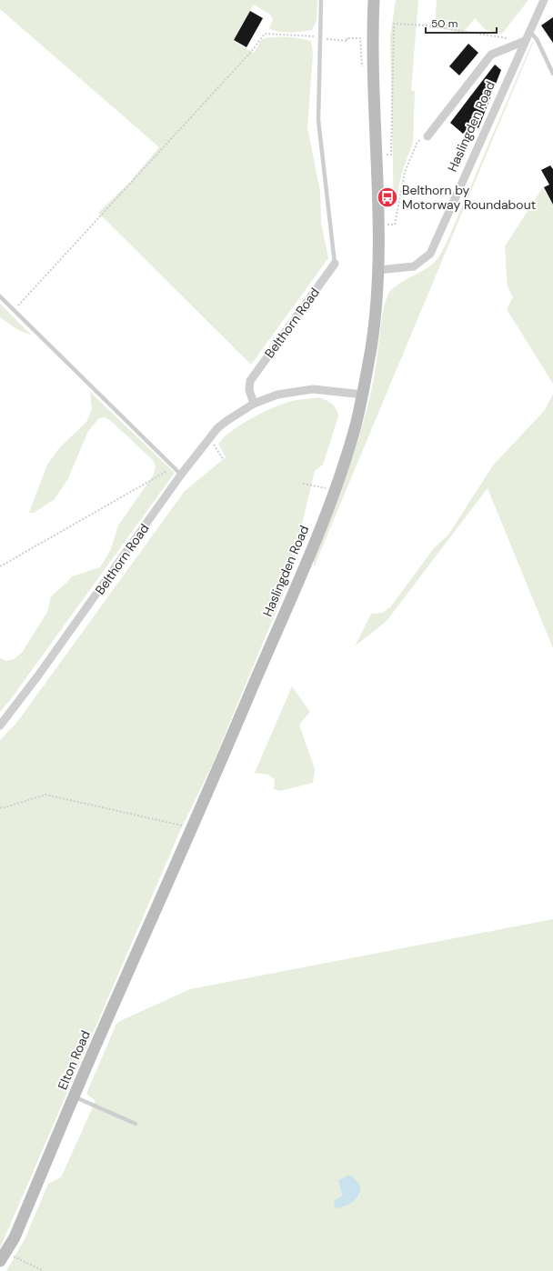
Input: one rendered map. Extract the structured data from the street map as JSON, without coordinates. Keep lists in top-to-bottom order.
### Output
{
  "streets": {
    "main road": ["Haslingden Road", "Elton Road"],
    "street": ["Belthorn Road"]
  },
  "crossings": [
    ["Haslingden Road", "Belthorn Road"],
    ["Haslingden Road", "Elton Road"]
  ],
  "places": {
    "bus stop": ["Belthorn by Motorway Roundabout"]
  },
  "scale_bar": "50 m"
}
